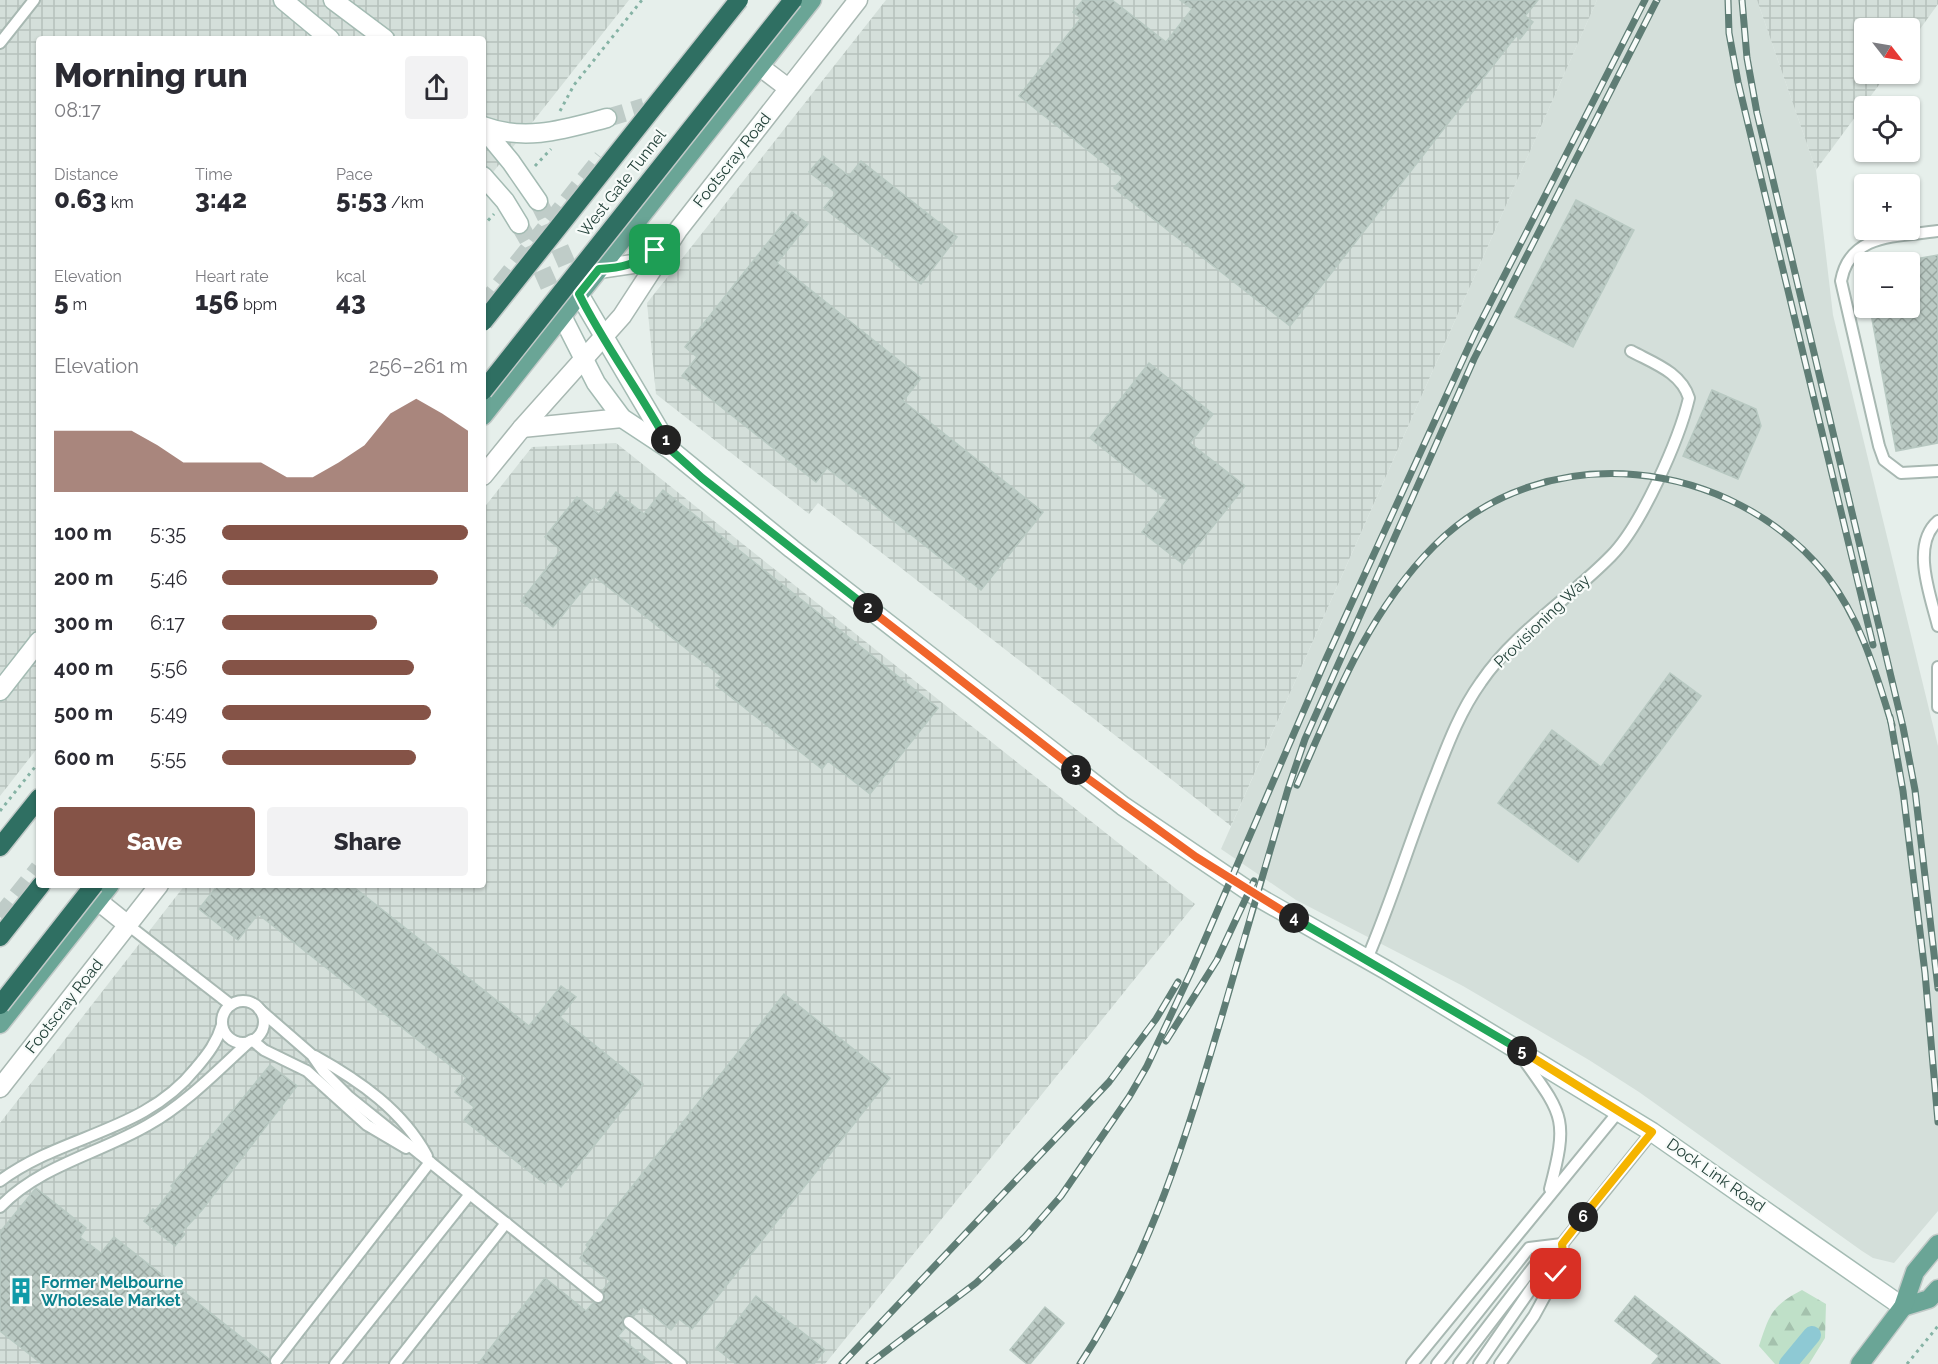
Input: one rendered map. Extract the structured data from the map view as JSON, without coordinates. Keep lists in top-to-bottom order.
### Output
{
  "streets": {
    "highway": ["West Gate Tunnel"],
    "main road": ["Footscray Road", "Dock Link Road"],
    "lane": ["Provisioning Way"]
  },
  "crossings": [
    ["Footscray Road", "Dock Link Road"],
    ["Provisioning Way", "Dock Link Road"]
  ],
  "places": {
    "building": ["Former Melbourne Wholesale Market"]
  },
  "north": "bottom right",
  "page": {
    "map_buttons": ["+", "−"],
    "heading": ["Morning run", "08:17"],
    "stats": [
      ["Distance", "0.63 km"],
      ["Time", "3:42"],
      ["Pace", "5:53 /km"],
      ["Elevation", "5 m"],
      ["Heart rate", "156 bpm"],
      ["kcal", "43"]
    ],
    "chart": ["Elevation", "256–261 m"],
    "pins": [
      "1",
      "2",
      "3",
      "4",
      "5",
      "6"
    ],
    "list": [
      {
        "name": "100 m",
        "note": "5:35"
      },
      {
        "name": "200 m",
        "note": "5:46"
      },
      {
        "name": "300 m",
        "note": "6:17"
      },
      {
        "name": "400 m",
        "note": "5:56"
      },
      {
        "name": "500 m",
        "note": "5:49"
      },
      {
        "name": "600 m",
        "note": "5:55"
      }
    ],
    "buttons": ["Save", "Share"]
  }
}
